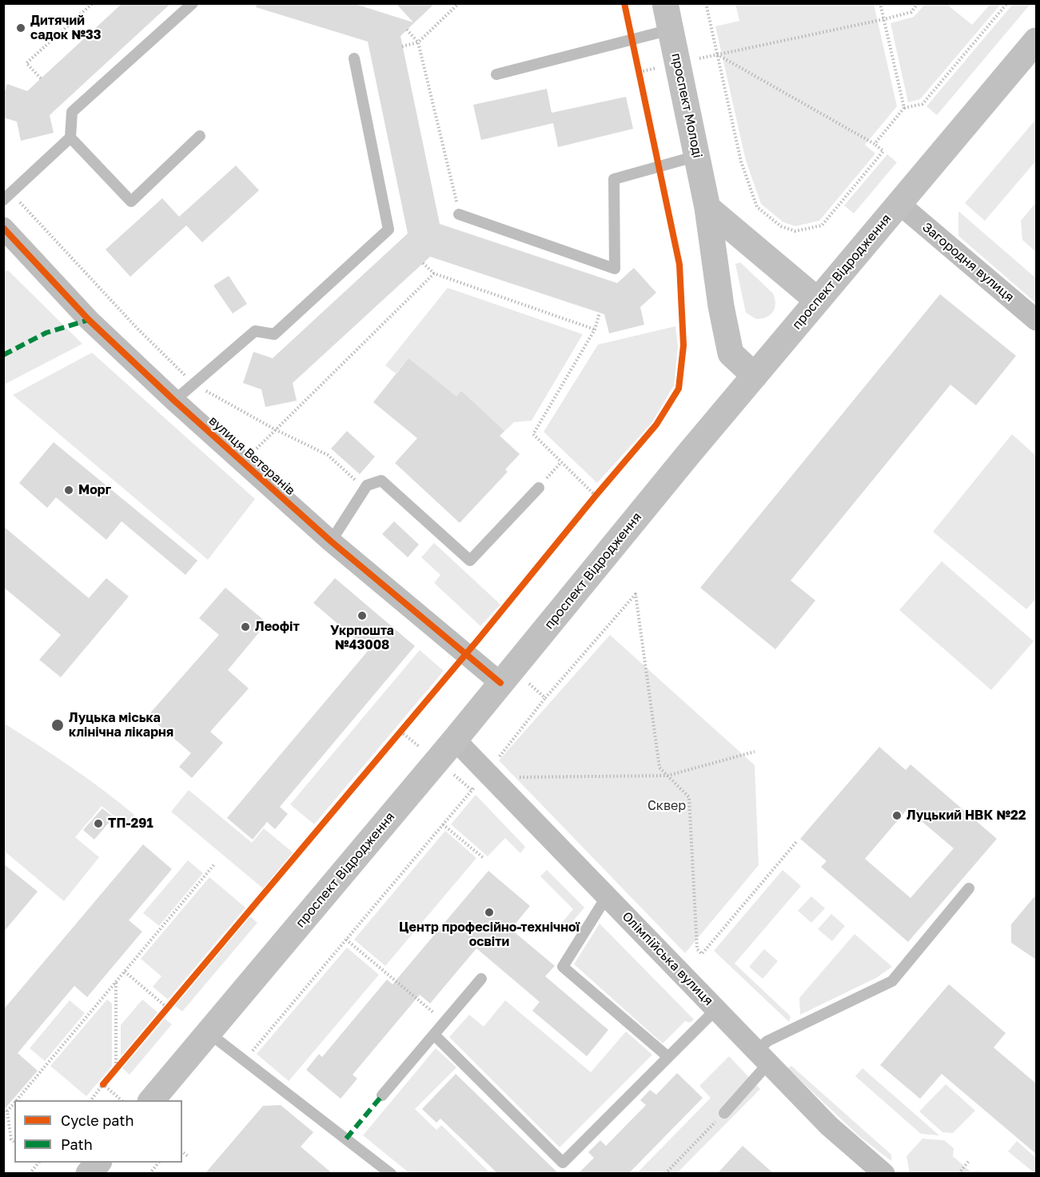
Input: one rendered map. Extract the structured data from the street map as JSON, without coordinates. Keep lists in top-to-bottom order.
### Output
{
  "streets": {
    "main road": ["проспект Молоді", "проспект Відродження"],
    "street": ["Загородня вулиця", "вулиця Ветеранів", "Олімпійська вулиця"]
  },
  "crossings": [
    ["проспект Молоді", "проспект Відродження"],
    ["Загородня вулиця", "проспект Відродження"],
    ["проспект Відродження", "вулиця Ветеранів"],
    ["проспект Відродження", "Олімпійська вулиця"]
  ],
  "parks": ["Сквер"],
  "places": [
    "Дитячий садок №33",
    "Морг",
    "Укрпошта №43008",
    "Леофіт",
    "Луцька міська клінічна лікарня",
    "Луцький НВК №22",
    "ТП-291",
    "Центр професійно-технічної освіти"
  ],
  "legend": ["Cycle path", "Path"]
}
